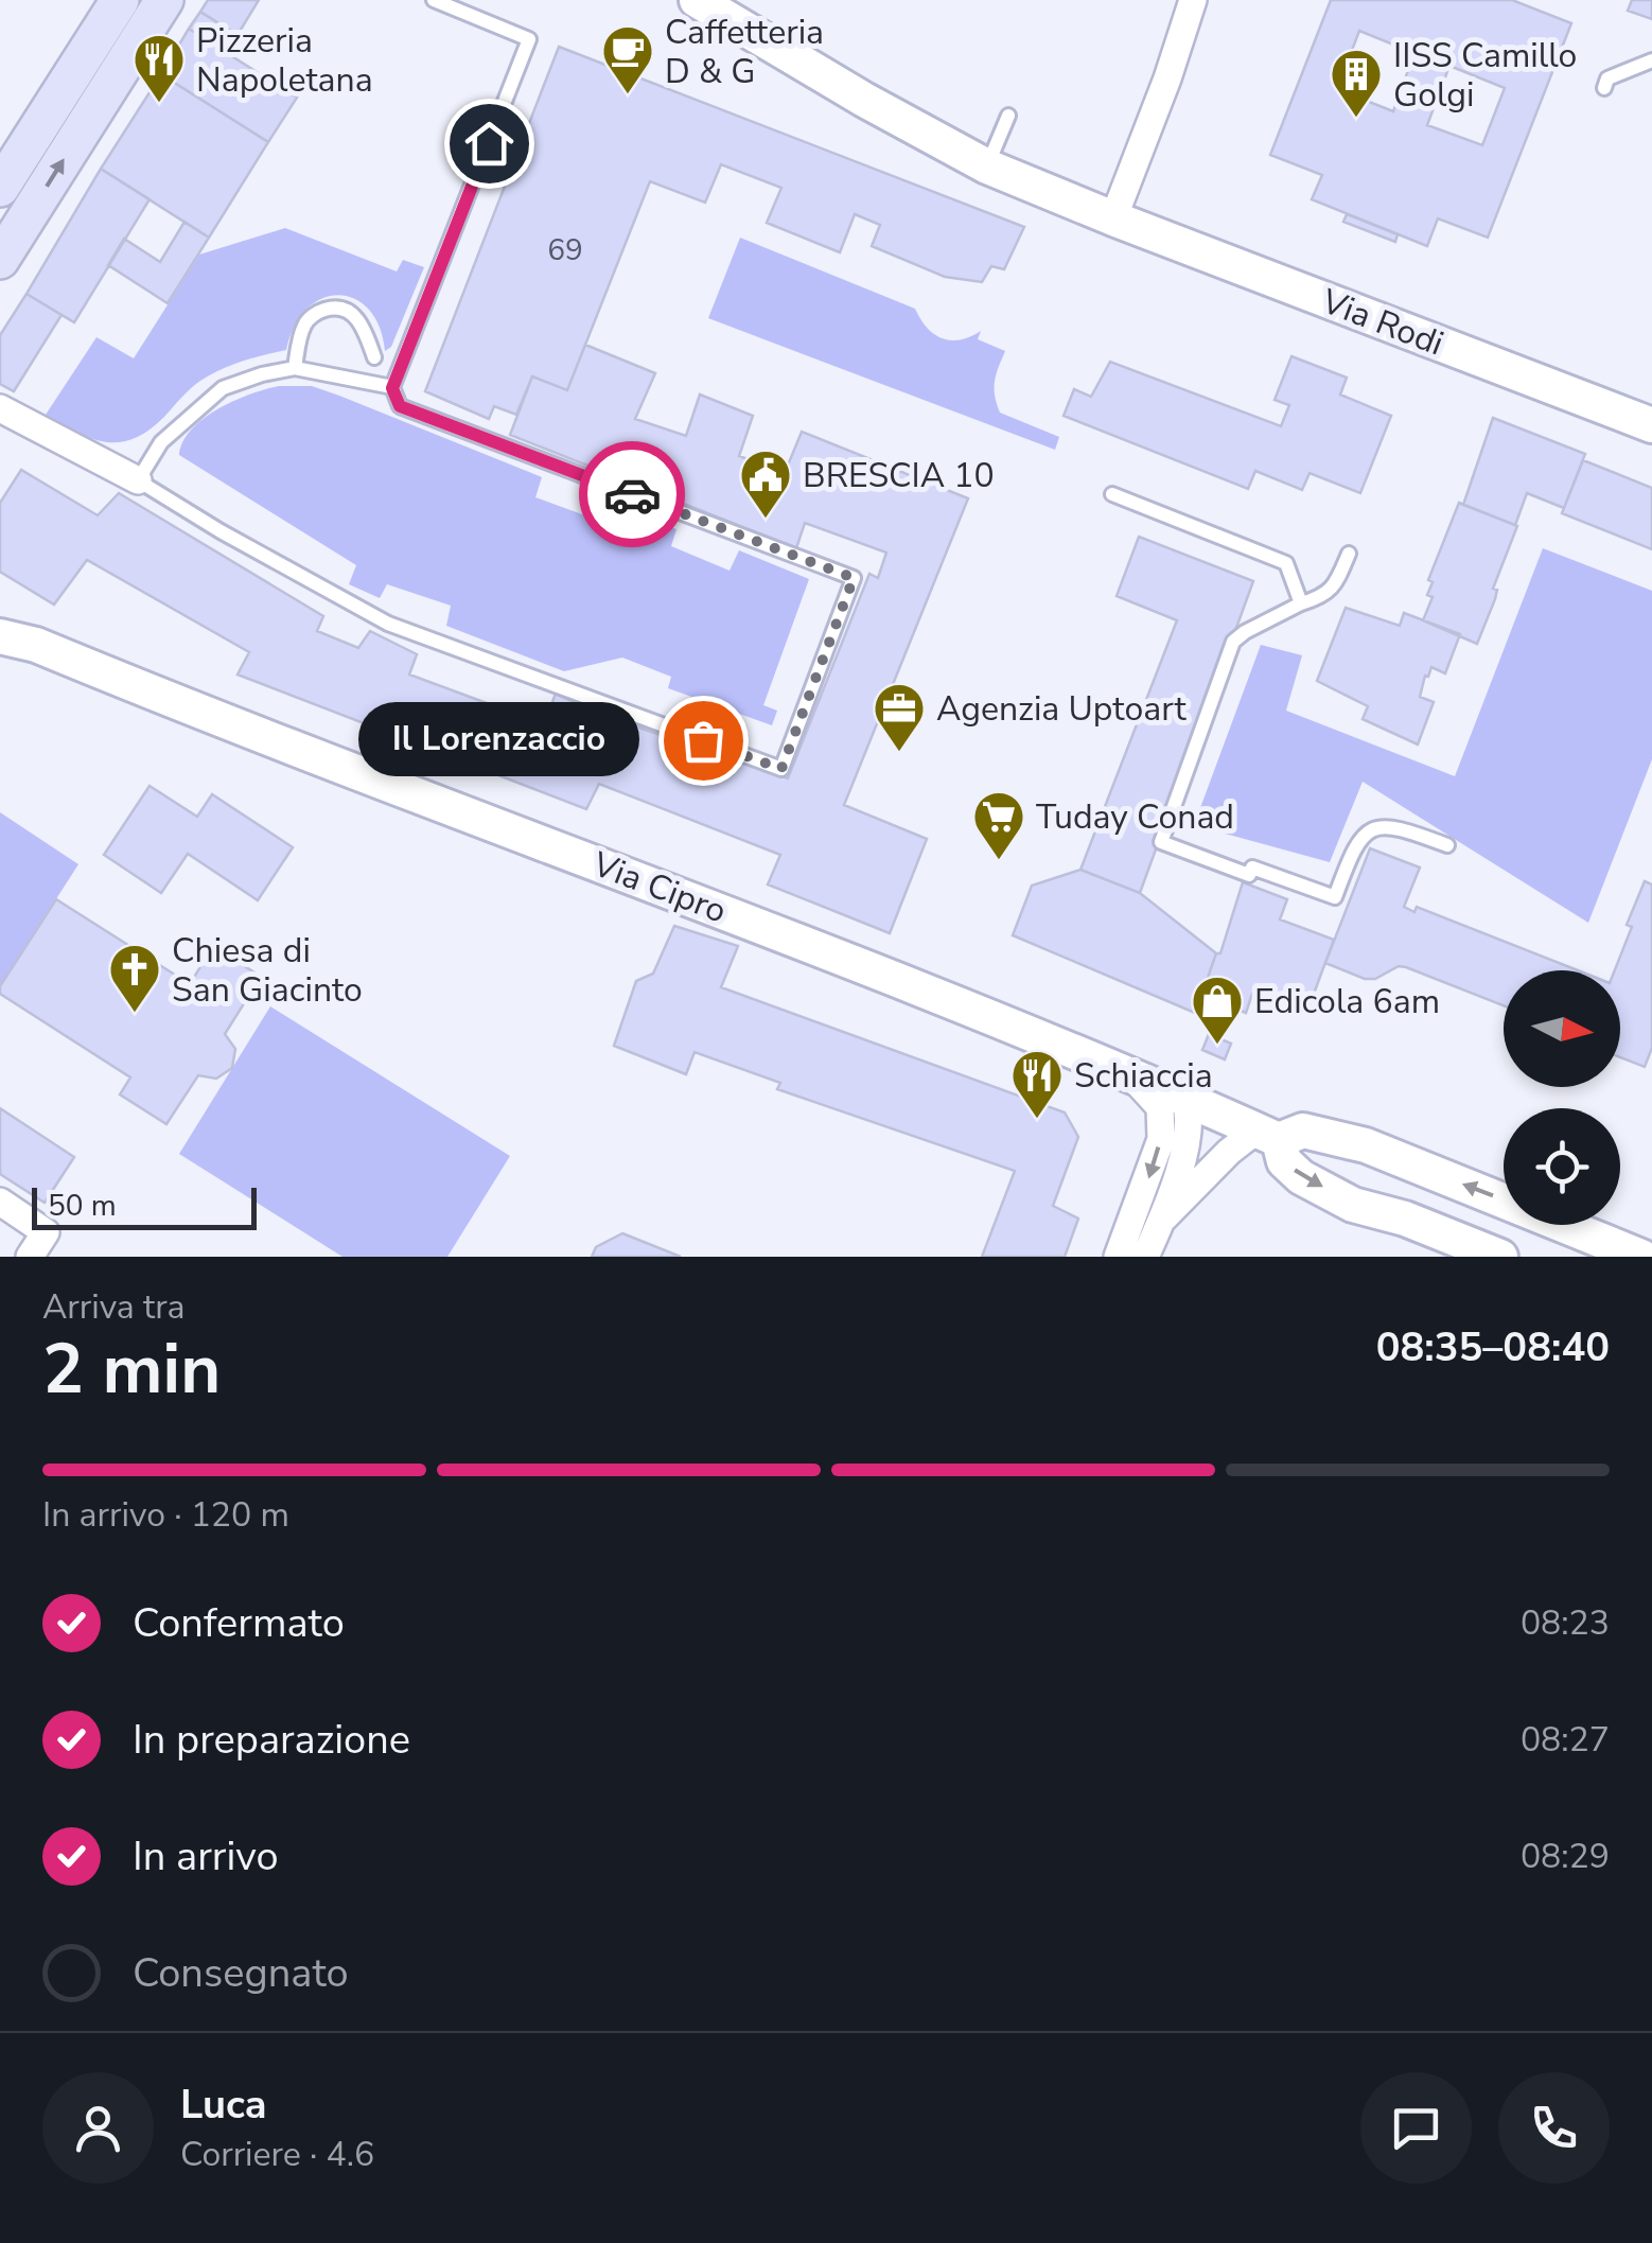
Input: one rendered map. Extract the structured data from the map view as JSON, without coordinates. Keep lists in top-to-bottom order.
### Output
{
  "streets": {
    "street": ["Via Rodi", "Via Cipro"]
  },
  "places": {
    "cafe": ["Caffetteria D & G"],
    "restaurant": ["Pizzeria Napoletana", "Schiaccia"],
    "building": ["IISS Camillo Golgi"],
    "public building": ["BRESCIA 10"],
    "other": ["Il Lorenzaccio"],
    "office": ["Agenzia Uptoart"],
    "supermarket": ["Tuday Conad"],
    "church": ["Chiesa di San Giacinto"],
    "shop": ["Edicola 6am"]
  },
  "house_numbers": ["69"],
  "scale_bar": "50 m",
  "north": "right",
  "page": {
    "bubble": "Il Lorenzaccio",
    "scale": "50 m",
    "heading": ["2 min", "Arriva tra", "08:35–08:40"],
    "panel": ["Luca", "Corriere · 4.6"],
    "bar": "In arrivo · 120 m",
    "list": [
      ["Confermato", "08:23"],
      ["In preparazione", "08:27"],
      ["In arrivo", "08:29"],
      "Consegnato"
    ]
  }
}
